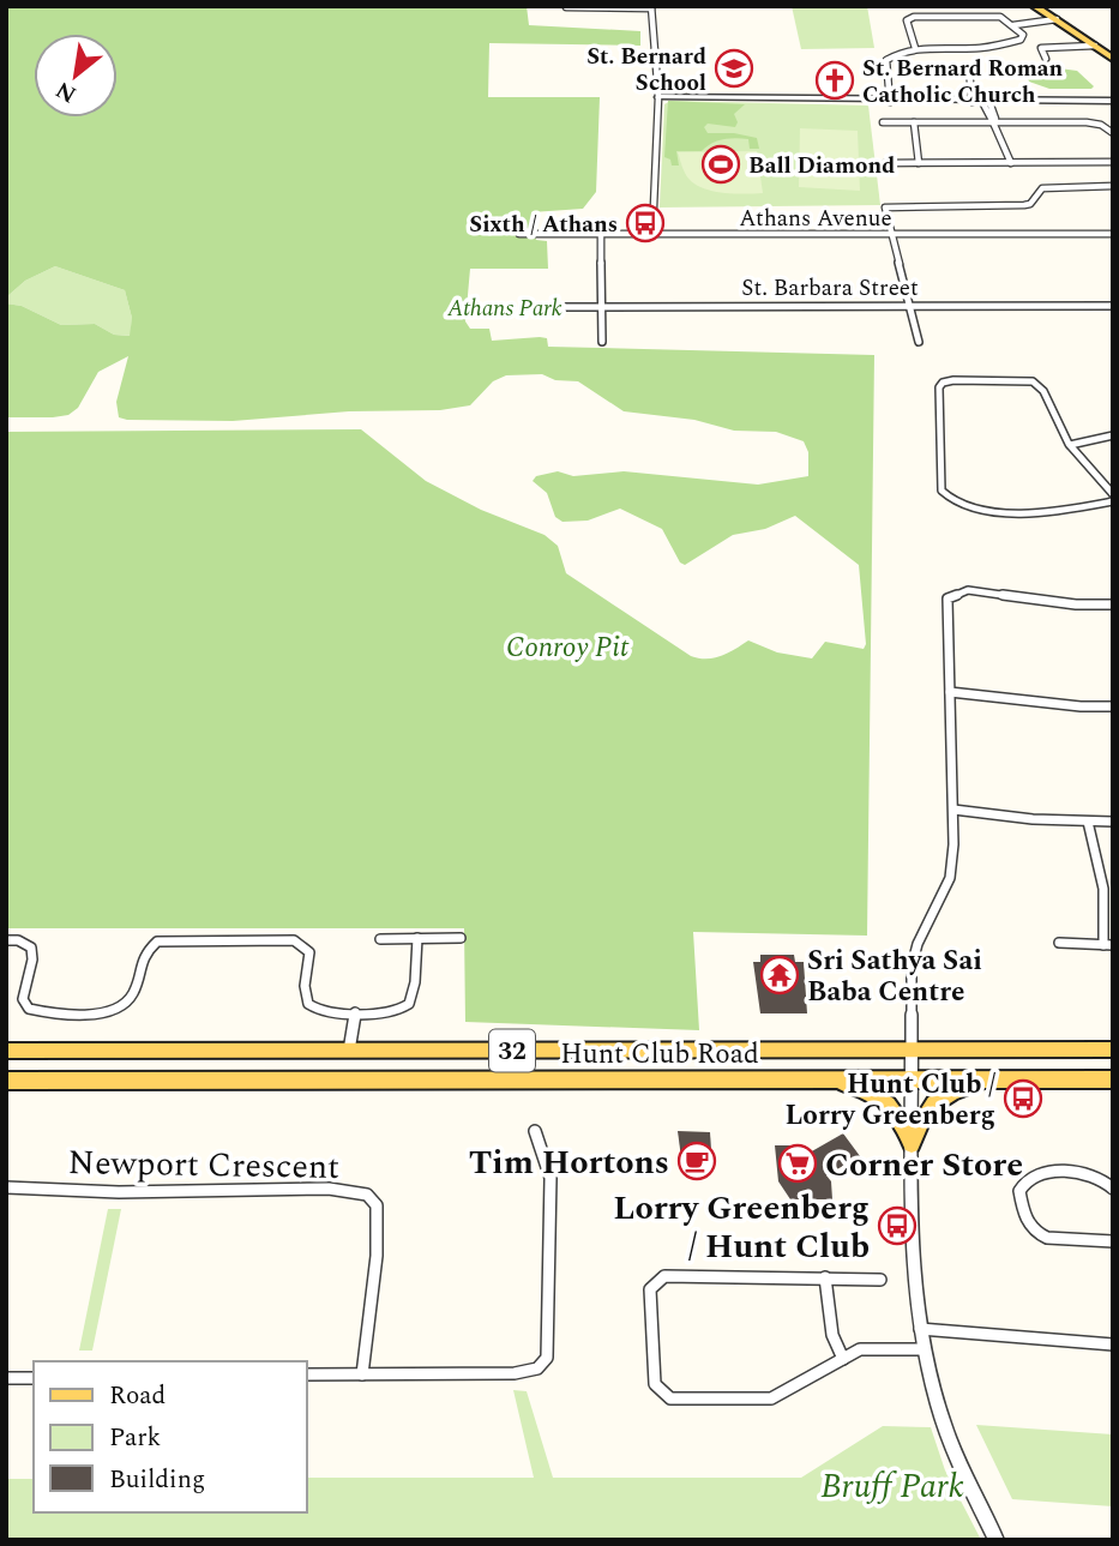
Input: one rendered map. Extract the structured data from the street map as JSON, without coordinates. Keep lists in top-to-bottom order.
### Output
{
  "streets": {
    "main road": ["32", "Hunt Club Road"],
    "street": ["Athans Avenue", "St. Barbara Street", "Newport Crescent"]
  },
  "parks": ["Athans Park", "Conroy Pit", "Bruff Park"],
  "places": {
    "school or university": ["St. Bernard School"],
    "church": ["St. Bernard Roman Catholic Church"],
    "sports": ["Ball Diamond"],
    "bus stop": ["Sixth / Athans", "Hunt Club / Lorry Greenberg", "Lorry Greenberg / Hunt Club"],
    "temple": ["Sri Sathya Sai Baba Centre"],
    "cafe": ["Tim Hortons"],
    "supermarket": ["Corner Store"]
  },
  "legend": ["Road", "Park", "Building"],
  "north": "bottom left"
}
